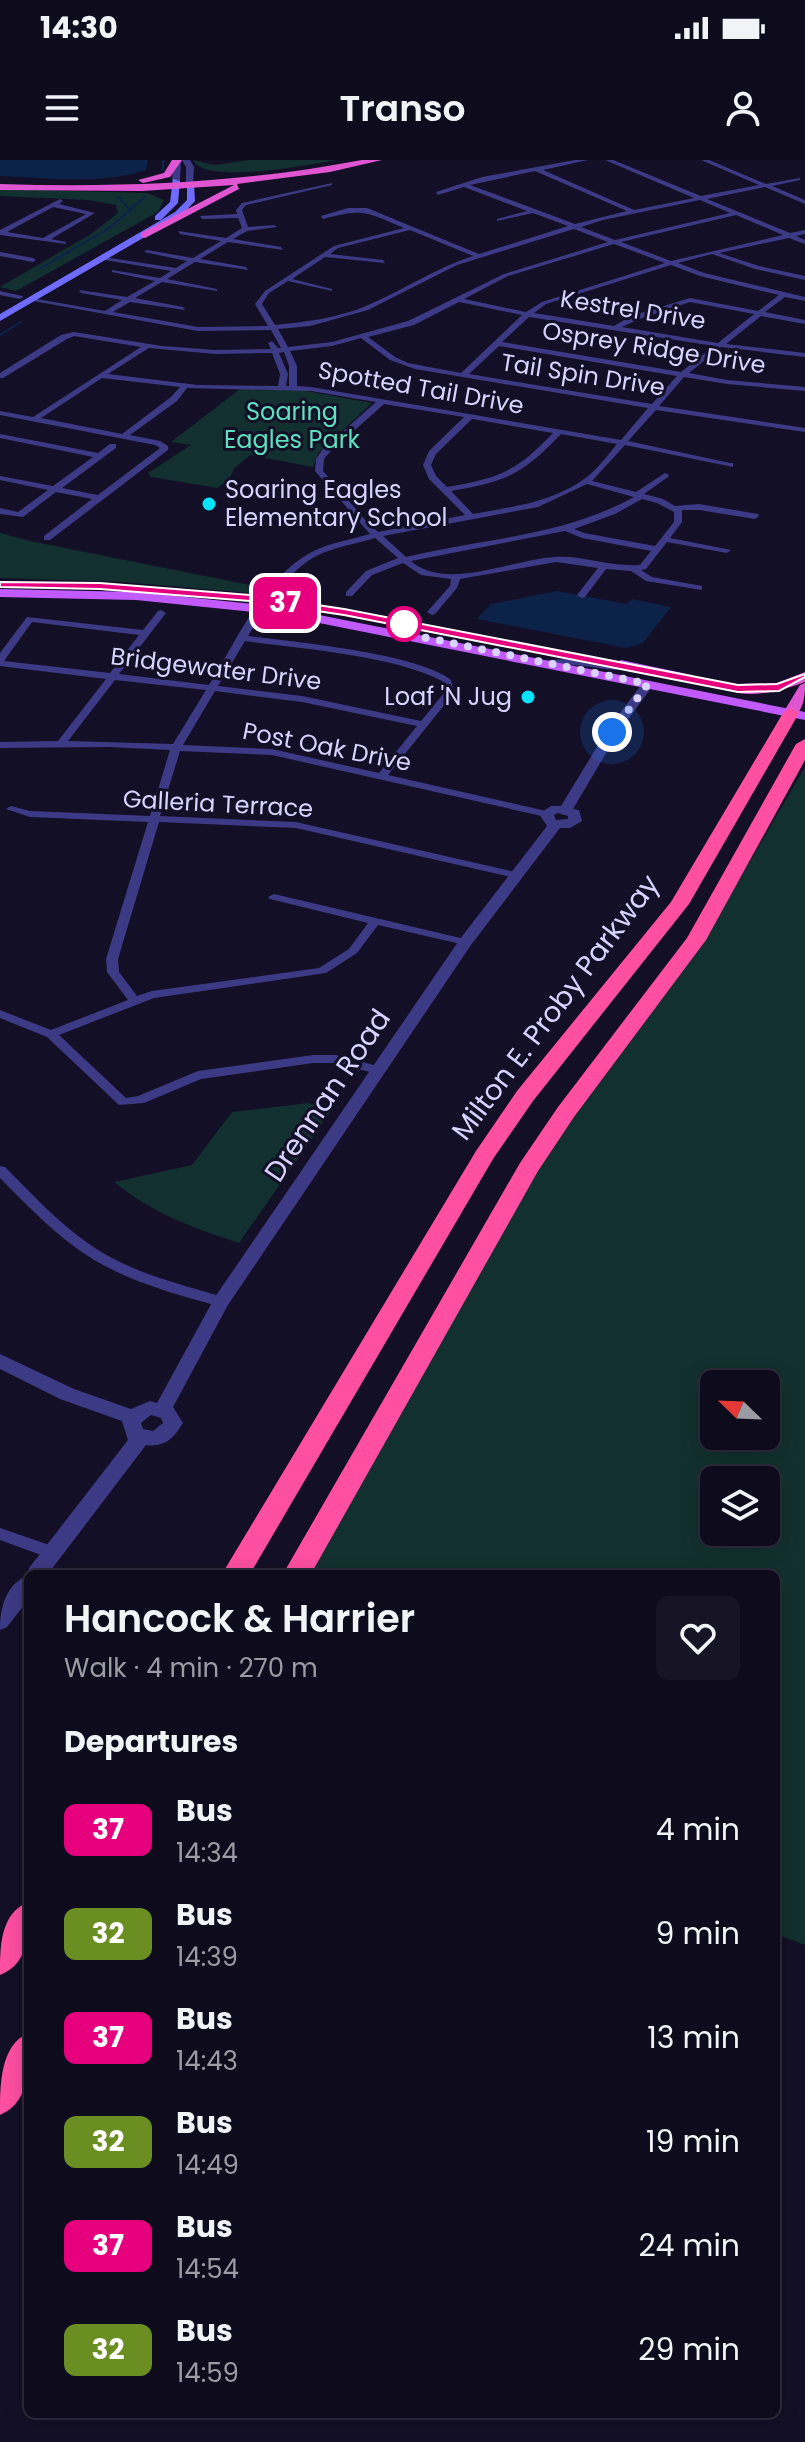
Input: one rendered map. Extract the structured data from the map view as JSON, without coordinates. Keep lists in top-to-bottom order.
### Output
{
  "streets": {
    "highway": ["Milton E. Proby Parkway"],
    "street": [
      "Kestrel Drive",
      "Osprey Ridge Drive",
      "Tail Spin Drive",
      "Spotted Tail Drive",
      "Bridgewater Drive",
      "Post Oak Drive",
      "Galleria Terrace",
      "Drennan Road"
    ]
  },
  "crossings": [
    ["Post Oak Drive", "Drennan Road"],
    ["Galleria Terrace", "Drennan Road"]
  ],
  "parks": ["Soaring Eagles Park"],
  "places": ["Soaring Eagles Elementary School", "Loaf 'N Jug"],
  "lines": ["bus line 37"],
  "north": "top left",
  "page": {
    "status": "14:30",
    "header": "Transo",
    "on_map": "37",
    "heading": [
      ["Hancock & Harrier", "Walk · 4 min · 270 m"],
      "Departures"
    ],
    "list": [
      {
        "mark": "37",
        "name": "Bus",
        "note": "14:34",
        "value": "4 min"
      },
      {
        "mark": "32",
        "name": "Bus",
        "note": "14:39",
        "value": "9 min"
      },
      {
        "mark": "37",
        "name": "Bus",
        "note": "14:43",
        "value": "13 min"
      },
      {
        "mark": "32",
        "name": "Bus",
        "note": "14:49",
        "value": "19 min"
      },
      {
        "mark": "37",
        "name": "Bus",
        "note": "14:54",
        "value": "24 min"
      },
      {
        "mark": "32",
        "name": "Bus",
        "note": "14:59",
        "value": "29 min"
      }
    ]
  }
}
